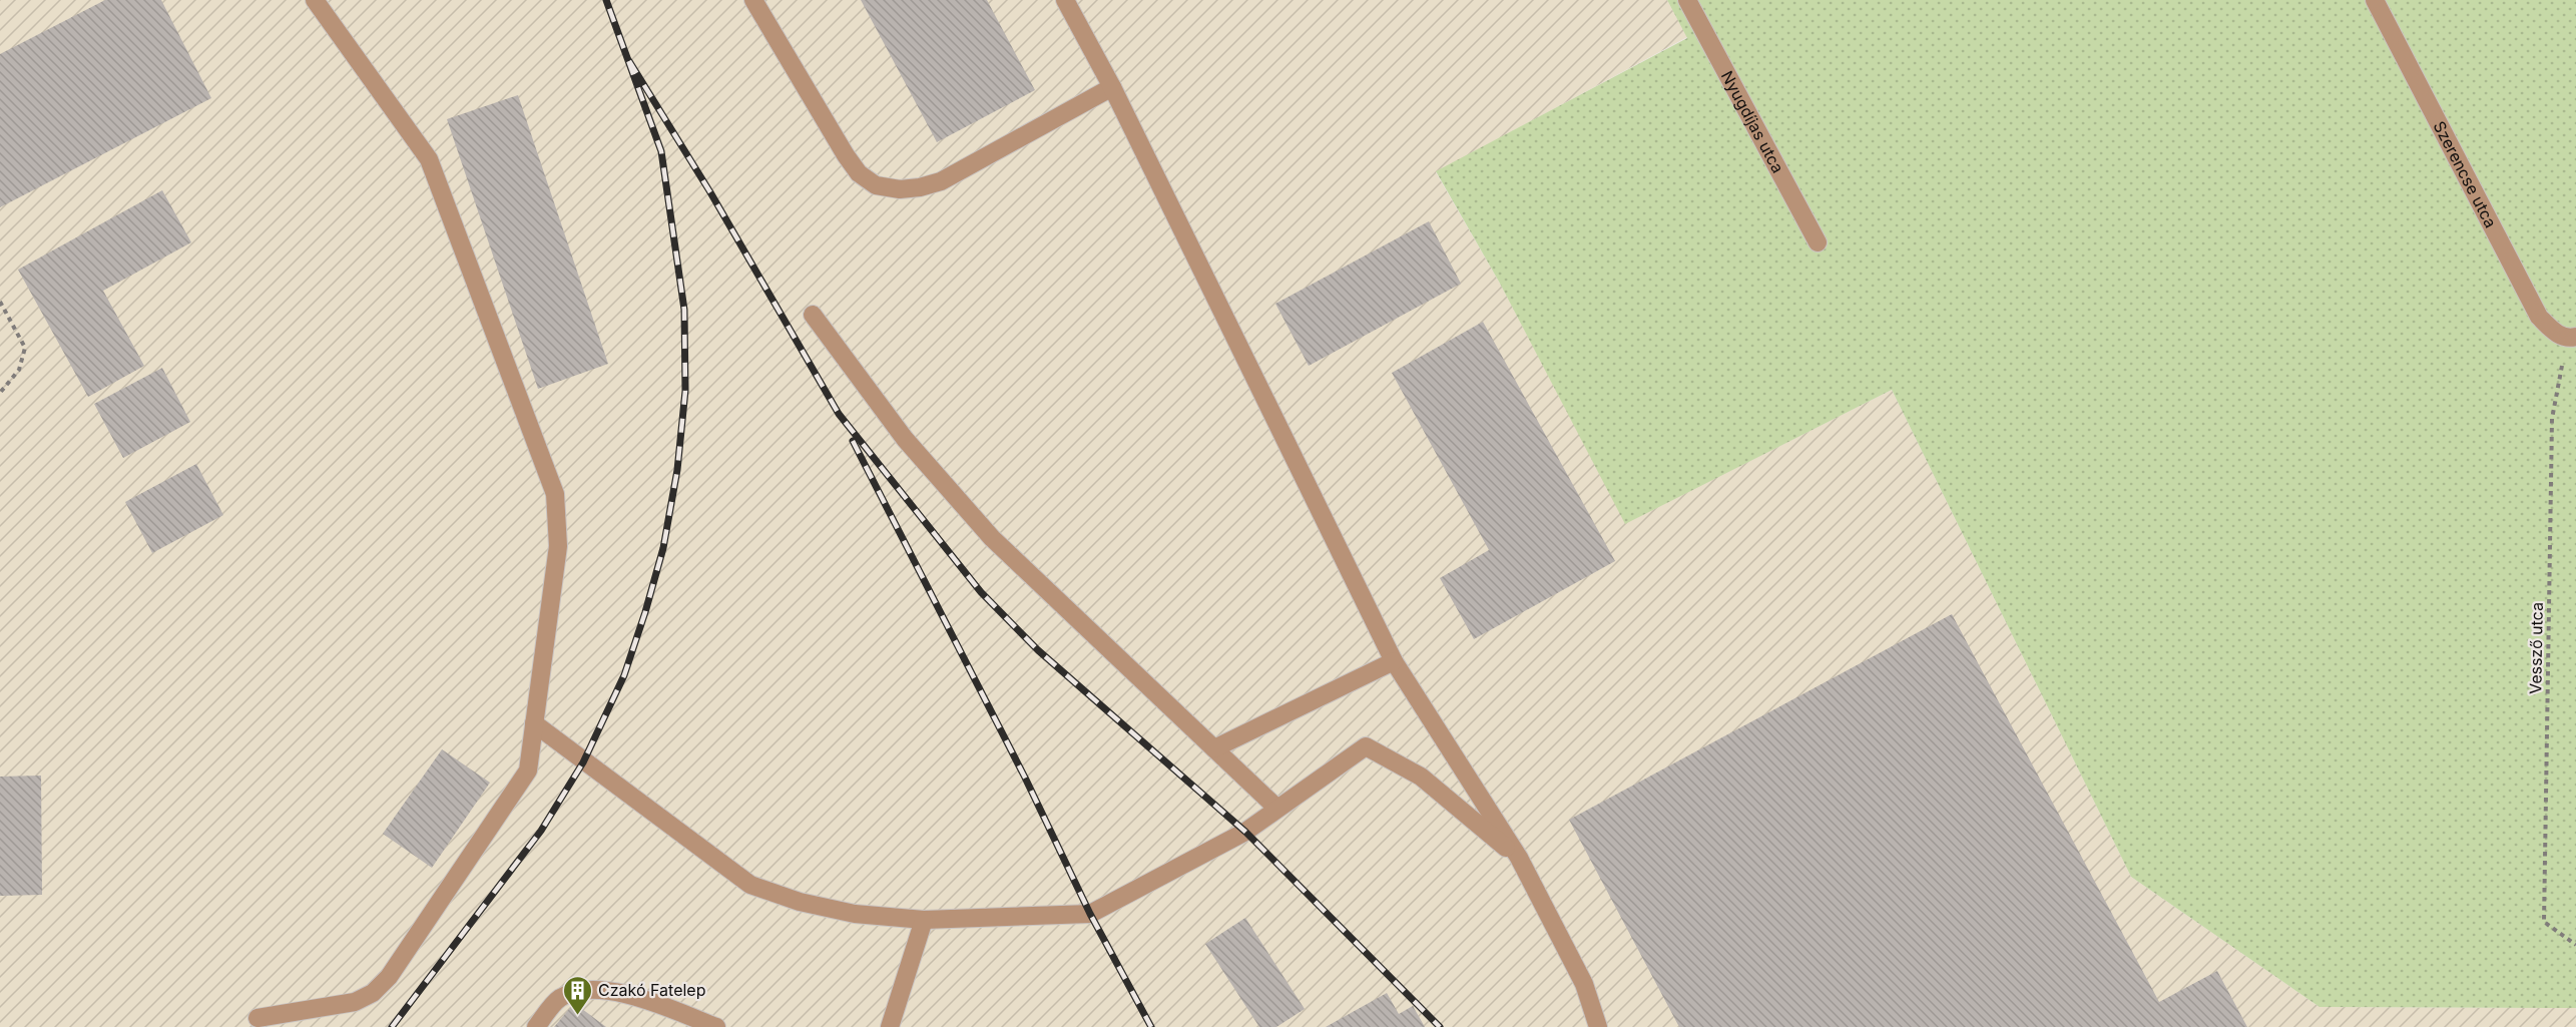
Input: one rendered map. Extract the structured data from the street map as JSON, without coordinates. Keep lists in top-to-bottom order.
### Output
{
  "streets": {
    "street": ["Nyugdíjas utca", "Szerencse utca"],
    "path": ["Vessző utca"]
  },
  "crossings": [
    ["Szerencse utca", "Vessző utca"]
  ],
  "places": {
    "building": ["Czakó Fatelep"]
  }
}
